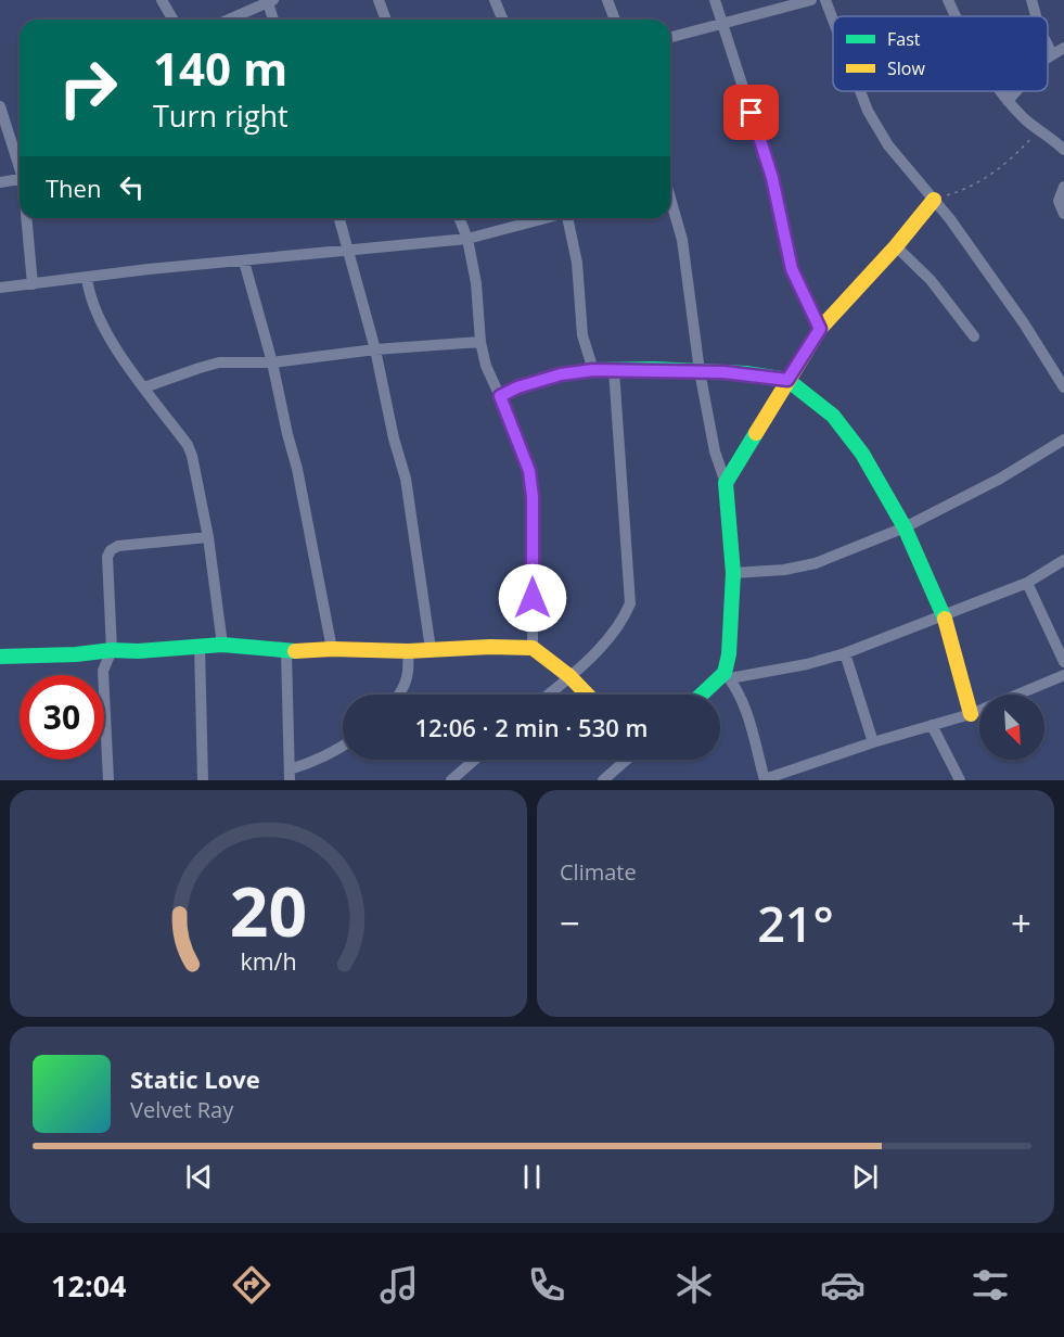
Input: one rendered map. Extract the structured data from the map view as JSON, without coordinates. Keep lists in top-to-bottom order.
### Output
{
  "legend": ["Fast", "Slow"],
  "north": "bottom right",
  "page": {
    "turn": ["140 m", "Turn right"],
    "then": "Then",
    "limit": "30",
    "trip": "12:06 · 2 min · 530 m",
    "tile": "Climate",
    "heat": ["−", "21°", "+"],
    "song": ["Static Love", "Velvet Ray"],
    "tabs": "12:04",
    "gauge": ["20", "km/h"]
  }
}
